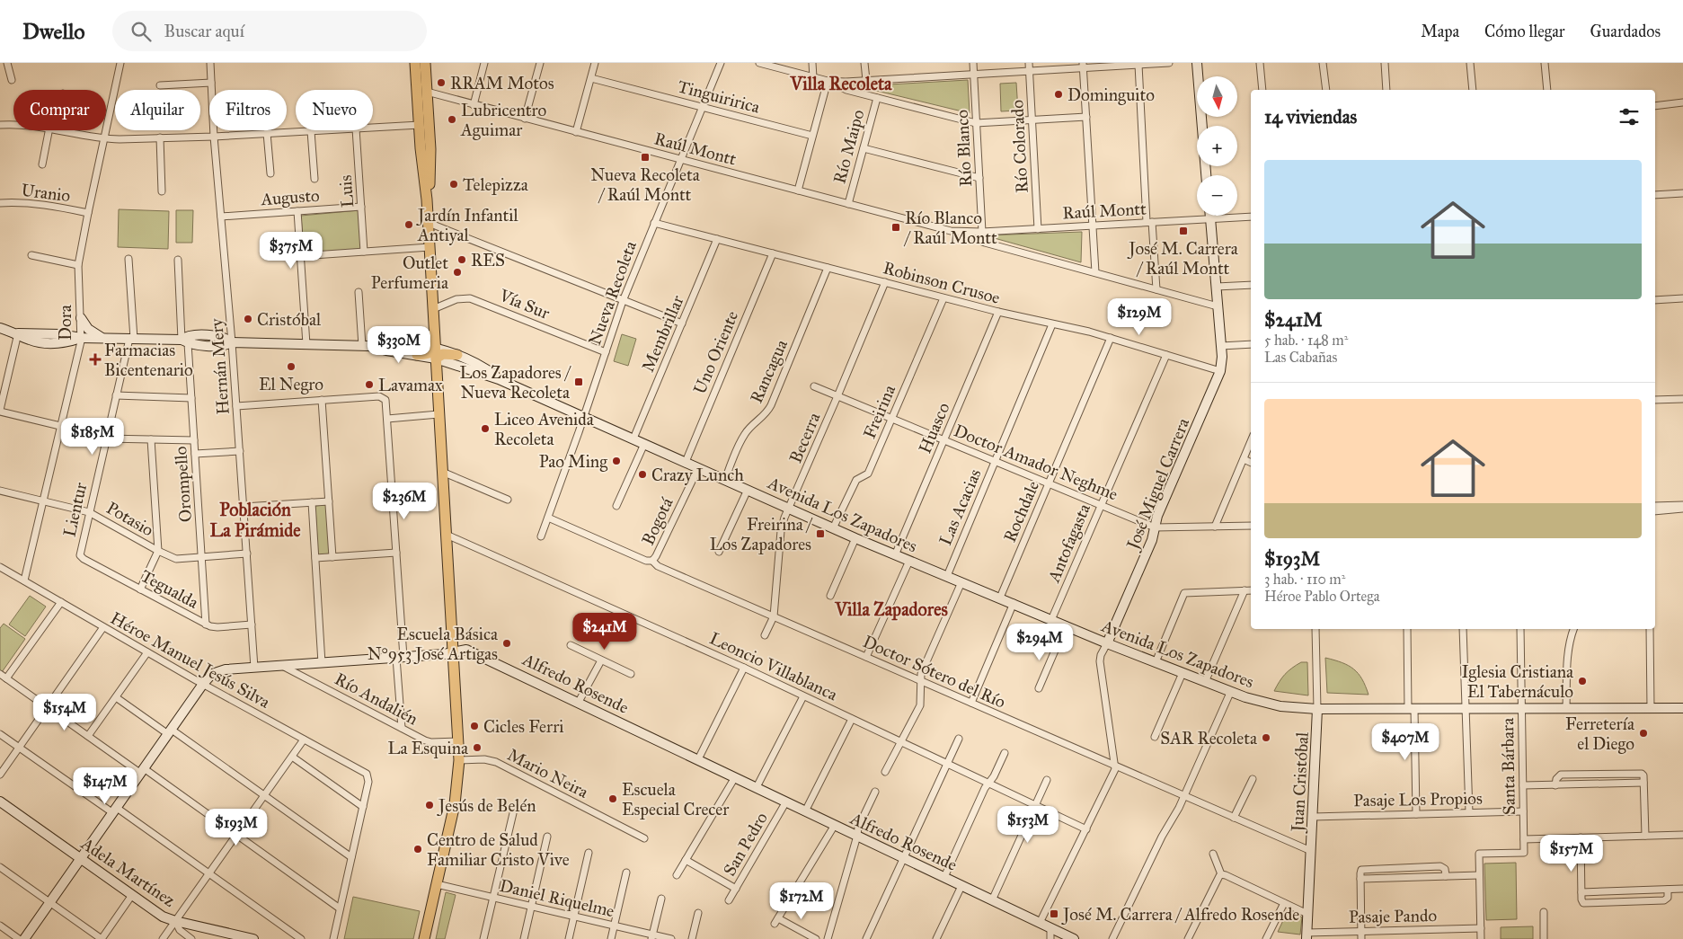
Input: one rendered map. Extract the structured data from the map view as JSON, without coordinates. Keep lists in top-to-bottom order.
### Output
{
  "streets": {
    "street": [
      "Tinguiririca",
      "Río Maipo",
      "Río Colorado",
      "Raúl Montt",
      "Río Blanco",
      "Luis",
      "Uranio",
      "Augusto",
      "Robinson Crusoe",
      "Nueva Recoleta",
      "Vía Sur",
      "Dora",
      "Membrillar",
      "Uno Oriente",
      "Hernán Mery",
      "Rancagua",
      "Freirina",
      "Huasco",
      "Becerra",
      "Doctor Amador Neghme",
      "José Miguel Carrera",
      "Orompello",
      "Las Acacias",
      "Lientur",
      "Rochdale",
      "Avenida Los Zapadores",
      "Potasio",
      "Bogotá",
      "Antofagasta",
      "Tegualda",
      "Héroe Manuel Jesús Silva",
      "Leoncio Villablanca",
      "Doctor Sótero del Río",
      "Alfredo Rosende",
      "Río Andalién",
      "Santa Bárbara",
      "Mario Neira",
      "Juan Cristóbal",
      "Pasaje Los Propios",
      "San Pedro",
      "Adela Martínez",
      "Daniel Riquelme",
      "Pasaje Pando"
    ]
  },
  "crossings": [
    ["Tinguiririca", "Nueva Recoleta"],
    ["Río Maipo", "Raúl Montt"],
    ["Río Colorado", "Raúl Montt"],
    ["Raúl Montt", "Río Blanco"],
    ["Raúl Montt", "Nueva Recoleta"],
    ["Raúl Montt", "José Miguel Carrera"],
    ["Luis", "Augusto"],
    ["Uranio", "Dora"],
    ["Augusto", "Hernán Mery"],
    ["Robinson Crusoe", "Nueva Recoleta"],
    ["Robinson Crusoe", "Membrillar"],
    ["Robinson Crusoe", "Uno Oriente"],
    ["Robinson Crusoe", "Rancagua"],
    ["Robinson Crusoe", "Freirina"],
    ["Robinson Crusoe", "Huasco"],
    ["Robinson Crusoe", "Becerra"],
    ["Robinson Crusoe", "José Miguel Carrera"],
    ["Robinson Crusoe", "Las Acacias"],
    ["Robinson Crusoe", "Rochdale"],
    ["Robinson Crusoe", "Antofagasta"],
    ["Nueva Recoleta", "Vía Sur"],
    ["Nueva Recoleta", "Avenida Los Zapadores"],
    ["Nueva Recoleta", "Doctor Sótero del Río"],
    ["Dora", "Avenida Los Zapadores"],
    ["Dora", "Potasio"],
    ["Dora", "Héroe Manuel Jesús Silva"],
    ["Membrillar", "Avenida Los Zapadores"],
    ["Uno Oriente", "Avenida Los Zapadores"],
    ["Hernán Mery", "Avenida Los Zapadores"],
    ["Hernán Mery", "Potasio"],
    ["Hernán Mery", "Tegualda"],
    ["Hernán Mery", "Alfredo Rosende"],
    ["Rancagua", "Avenida Los Zapadores"],
    ["Freirina", "Doctor Amador Neghme"],
    ["Freirina", "Avenida Los Zapadores"],
    ["Huasco", "Doctor Amador Neghme"],
    ["Huasco", "Avenida Los Zapadores"],
    ["Becerra", "Doctor Amador Neghme"],
    ["Becerra", "Avenida Los Zapadores"],
    ["Becerra", "Doctor Sótero del Río"],
    ["Doctor Amador Neghme", "José Miguel Carrera"],
    ["Doctor Amador Neghme", "Las Acacias"],
    ["Doctor Amador Neghme", "Rochdale"],
    ["Doctor Amador Neghme", "Antofagasta"],
    ["José Miguel Carrera", "Avenida Los Zapadores"],
    ["José Miguel Carrera", "Doctor Sótero del Río"],
    ["Orompello", "Avenida Los Zapadores"],
    ["Orompello", "Potasio"],
    ["Orompello", "Tegualda"],
    ["Las Acacias", "Avenida Los Zapadores"],
    ["Lientur", "Avenida Los Zapadores"],
    ["Lientur", "Potasio"],
    ["Lientur", "Tegualda"],
    ["Rochdale", "Avenida Los Zapadores"],
    ["Avenida Los Zapadores", "Bogotá"],
    ["Avenida Los Zapadores", "Antofagasta"],
    ["Avenida Los Zapadores", "Santa Bárbara"],
    ["Avenida Los Zapadores", "Juan Cristóbal"],
    ["Bogotá", "Doctor Sótero del Río"],
    ["Héroe Manuel Jesús Silva", "Alfredo Rosende"],
    ["Doctor Sótero del Río", "Juan Cristóbal"],
    ["Alfredo Rosende", "Río Andalién"],
    ["Alfredo Rosende", "San Pedro"],
    ["Alfredo Rosende", "Adela Martínez"],
    ["Santa Bárbara", "Pasaje Los Propios"],
    ["Juan Cristóbal", "Pasaje Los Propios"],
    ["Juan Cristóbal", "Pasaje Pando"]
  ],
  "districts": ["Villa Recoleta", "Población La Pirámide", "Villa Zapadores"],
  "places": {
    "other": [
      "RRAM Motos",
      "Dominguito",
      "Lubricentro Aguimar",
      "Telepizza",
      "Jardín Infantil Antiyal",
      "RES",
      "Outlet Perfumeria",
      "Cristóbal",
      "El Negro",
      "Lavamax",
      "Liceo Avenida Recoleta",
      "Pao Ming",
      "Crazy Lunch",
      "Escuela Básica N°953 José Artigas",
      "Iglesia Cristiana El Tabernáculo",
      "Cicles Ferri",
      "Ferretería el Diego",
      "SAR Recoleta",
      "La Esquina",
      "Escuela Especial Crecer",
      "Jesús de Belén",
      "Centro de Salud Familiar Cristo Vive"
    ],
    "transit": [
      "Nueva Recoleta / Raúl Montt",
      "Río Blanco / Raúl Montt",
      "José M. Carrera / Raúl Montt",
      "Los Zapadores / Nueva Recoleta",
      "Freirina / Los Zapadores",
      "José M. Carrera / Alfredo Rosende"
    ],
    "health": ["Farmacias Bicentenario"]
  },
  "north": "bottom",
  "page": {
    "header": "Dwello",
    "search": "Buscar aquí",
    "nav": ["Mapa", "Cómo llegar", "Guardados"],
    "map_buttons": ["+", "−"],
    "chip": [
      "Comprar",
      "Alquilar",
      "Filtros",
      "Nuevo"
    ],
    "heading": "14 viviendas",
    "list": [
      {
        "name": "$241M",
        "note": "5 hab. · 148 m² · Las Cabañas"
      },
      {
        "name": "$193M",
        "note": "3 hab. · 110 m² · Héroe Pablo Ortega"
      }
    ],
    "price": [
      "$375M",
      "$129M",
      "$330M",
      "$185M",
      "$236M",
      "$241M",
      "$294M",
      "$154M",
      "$407M",
      "$147M",
      "$153M",
      "$193M",
      "$157M",
      "$172M"
    ]
  }
}
